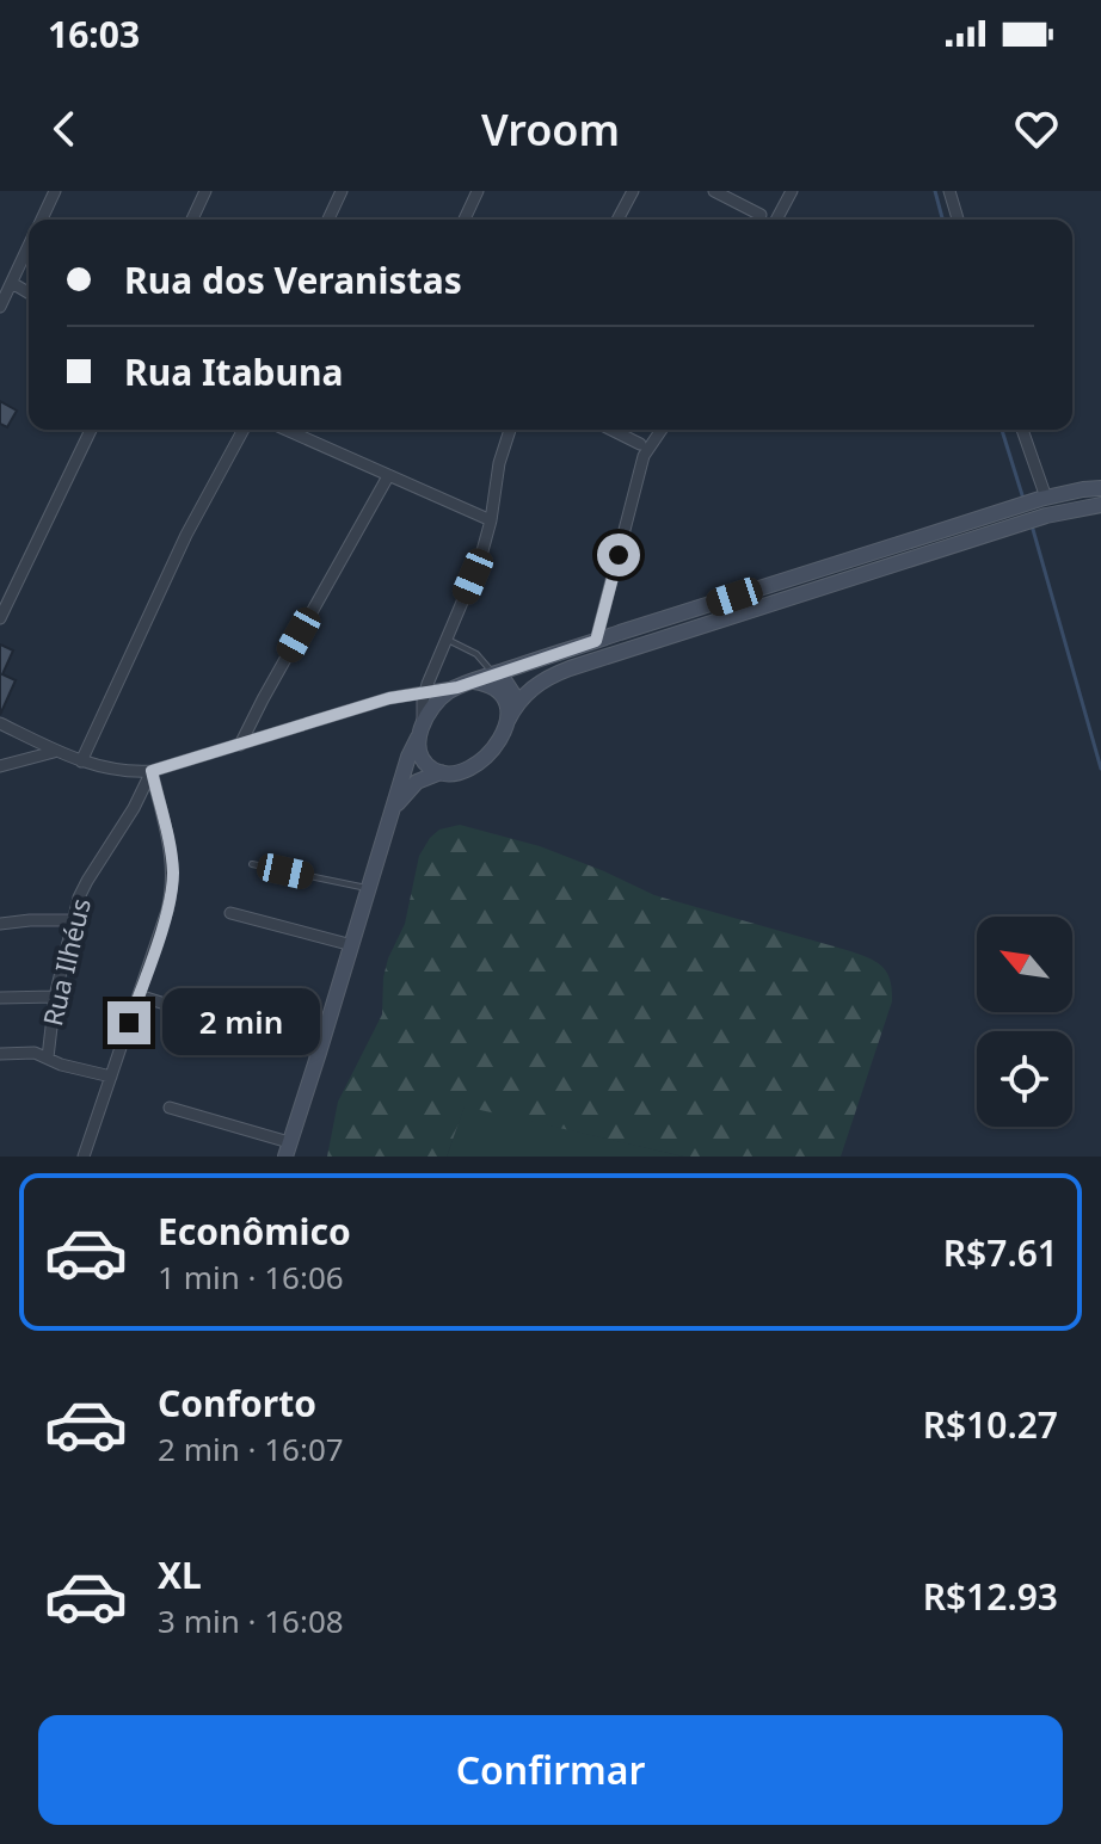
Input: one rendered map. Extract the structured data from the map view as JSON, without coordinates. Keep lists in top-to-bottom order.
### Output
{
  "streets": {
    "street": ["Rua Ilhéus"]
  },
  "north": "top left",
  "page": {
    "status": "16:03",
    "header": "Vroom",
    "banner": ["Rua dos Veranistas", "Rua Itabuna"],
    "bubble": "2 min",
    "list": [
      {
        "name": "Econômico",
        "note": "1 min · 16:06",
        "value": "R$7.61"
      },
      {
        "name": "Conforto",
        "note": "2 min · 16:07",
        "value": "R$10.27"
      },
      {
        "name": "XL",
        "note": "3 min · 16:08",
        "value": "R$12.93"
      }
    ],
    "buttons": "Confirmar"
  }
}
